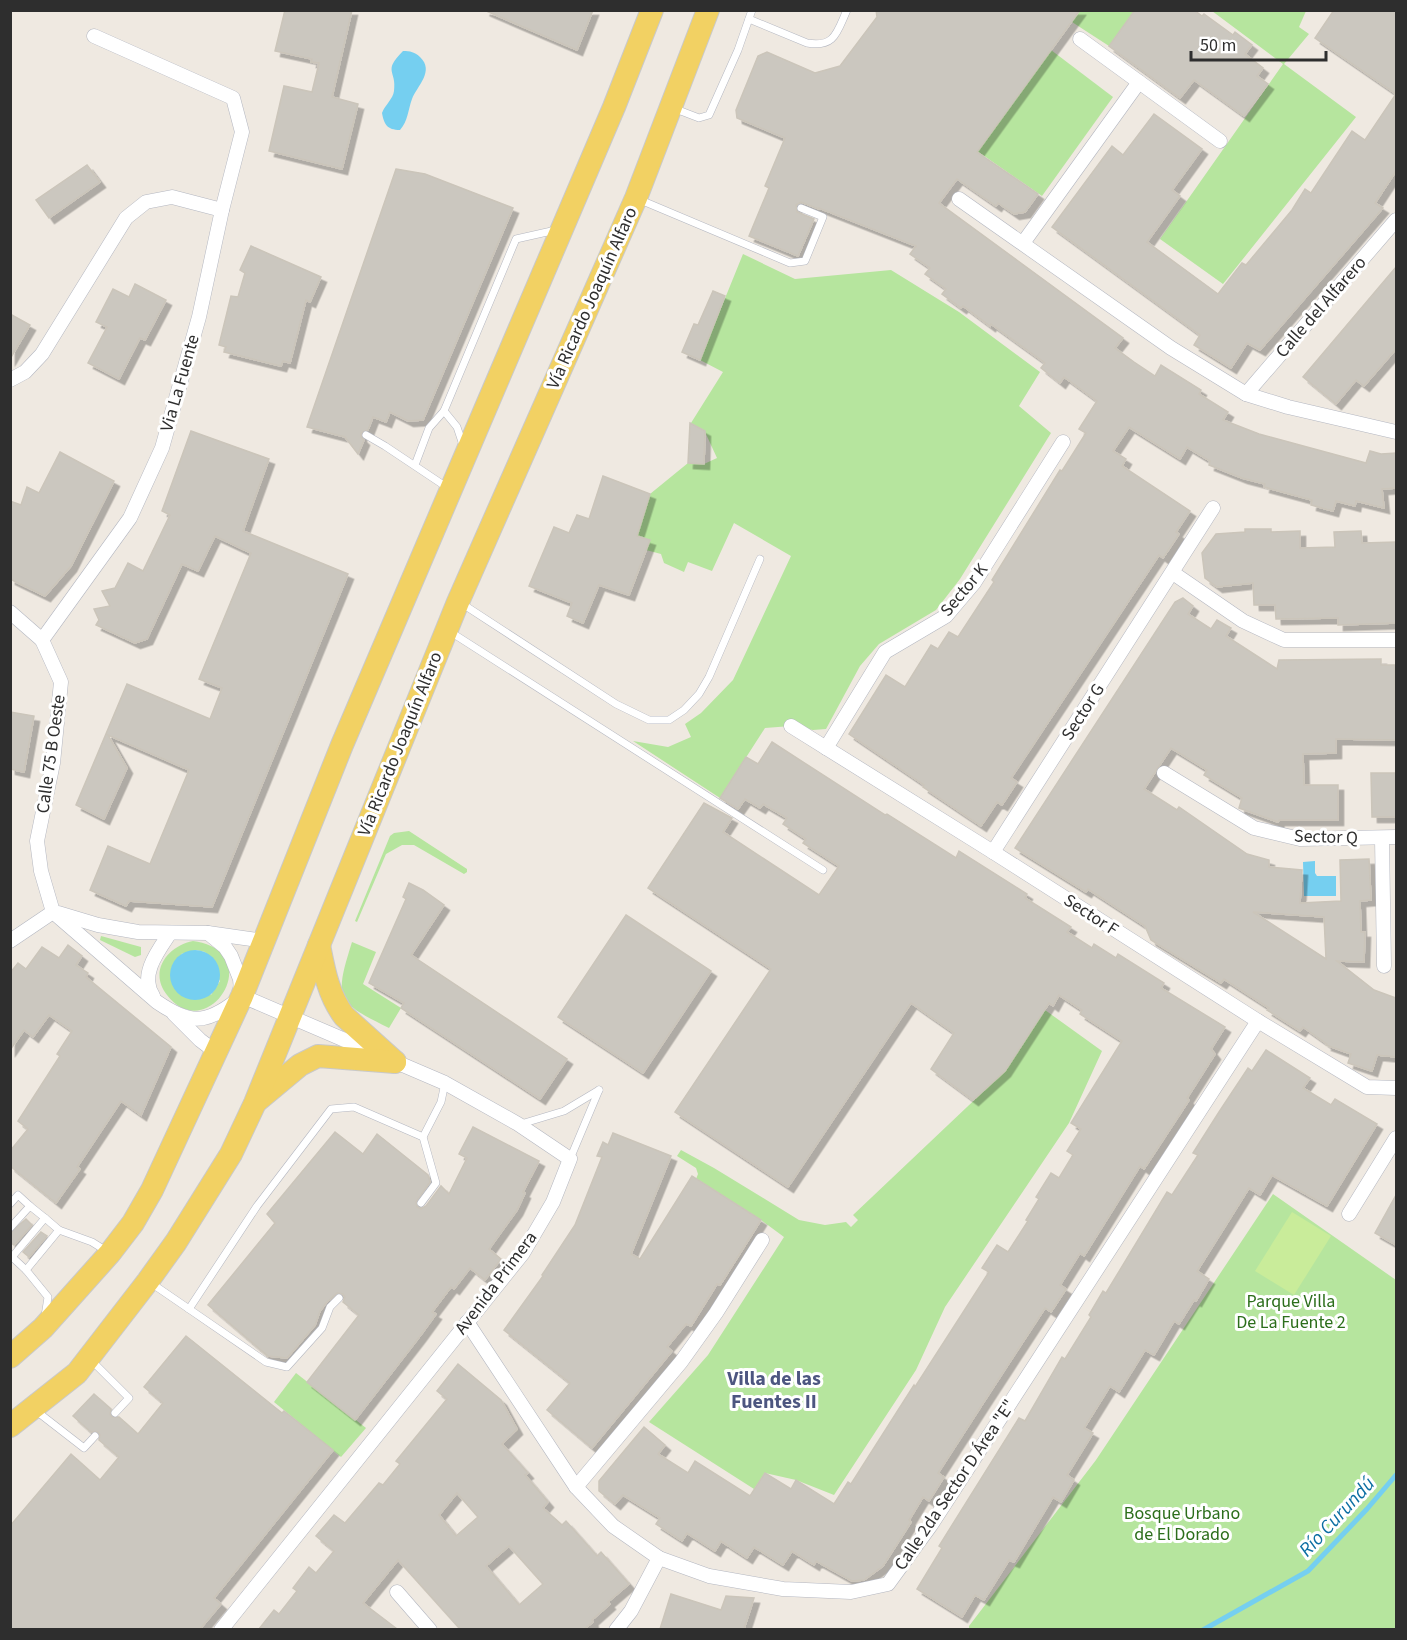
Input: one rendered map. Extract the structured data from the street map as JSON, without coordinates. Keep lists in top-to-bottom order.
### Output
{
  "streets": {
    "main road": ["Vía Ricardo Joaquín Alfaro"],
    "street": [
      "Calle del Alfarero",
      "Via La Fuente",
      "Sector K",
      "Sector G",
      "Calle 75 B Oeste",
      "Sector Q",
      "Sector F",
      "Avenida Primera",
      "Calle 2da Sector D Área \"E\""
    ]
  },
  "crossings": [
    ["Via La Fuente", "Calle 75 B Oeste"],
    ["Sector K", "Sector F"],
    ["Sector G", "Sector F"],
    ["Sector F", "Calle 2da Sector D Área \"E\""],
    ["Avenida Primera", "Calle 2da Sector D Área \"E\""]
  ],
  "districts": ["Villa de las Fuentes II"],
  "water": ["Río Curundú"],
  "parks": ["Parque Villa De La Fuente 2", "Bosque Urbano de El Dorado"],
  "scale_bar": "50 m"
}
